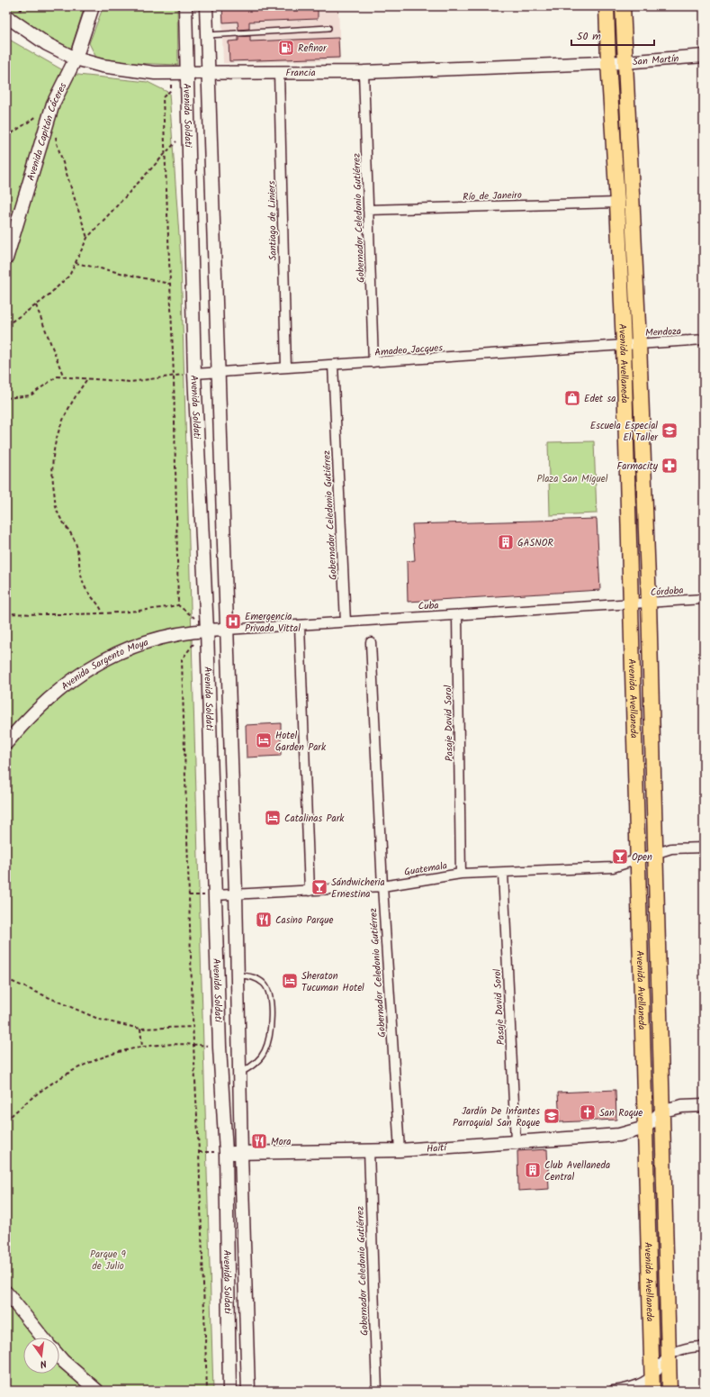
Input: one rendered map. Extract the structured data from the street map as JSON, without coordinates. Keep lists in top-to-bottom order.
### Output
{
  "streets": {
    "main road": [
      "San Martín",
      "Francia",
      "Avenida Soldati",
      "Avenida Capitán Cáceres",
      "Avenida Avellaneda",
      "Avenida Sargento Moya",
      "Haití"
    ],
    "street": [
      "Río de Janeiro",
      "Gobernador Celedonio Gutiérrez",
      "Santiago de Liniers",
      "Mendoza",
      "Amadeo Jacques",
      "Córdoba",
      "Cuba",
      "Pasaje David Sorol",
      "Guatemala"
    ]
  },
  "crossings": [
    ["San Martín", "Francia"],
    ["San Martín", "Avenida Avellaneda"],
    ["Francia", "Avenida Soldati"],
    ["Francia", "Avenida Capitán Cáceres"],
    ["Francia", "Gobernador Celedonio Gutiérrez"],
    ["Francia", "Santiago de Liniers"],
    ["Francia", "Avenida Avellaneda"],
    ["Avenida Soldati", "Amadeo Jacques"],
    ["Avenida Soldati", "Cuba"],
    ["Avenida Soldati", "Avenida Sargento Moya"],
    ["Avenida Soldati", "Guatemala"],
    ["Avenida Soldati", "Haití"],
    ["Río de Janeiro", "Gobernador Celedonio Gutiérrez"],
    ["Río de Janeiro", "Avenida Avellaneda"],
    ["Gobernador Celedonio Gutiérrez", "Amadeo Jacques"],
    ["Gobernador Celedonio Gutiérrez", "Cuba"],
    ["Gobernador Celedonio Gutiérrez", "Guatemala"],
    ["Gobernador Celedonio Gutiérrez", "Haití"],
    ["Santiago de Liniers", "Amadeo Jacques"],
    ["Mendoza", "Amadeo Jacques"],
    ["Mendoza", "Avenida Avellaneda"],
    ["Amadeo Jacques", "Avenida Avellaneda"],
    ["Avenida Avellaneda", "Córdoba"],
    ["Avenida Avellaneda", "Cuba"],
    ["Avenida Avellaneda", "Guatemala"],
    ["Avenida Avellaneda", "Haití"],
    ["Córdoba", "Cuba"],
    ["Cuba", "Avenida Sargento Moya"],
    ["Cuba", "Pasaje David Sorol"],
    ["Pasaje David Sorol", "Guatemala"],
    ["Pasaje David Sorol", "Haití"]
  ],
  "parks": ["Plaza San Miguel", "Parque 9 de Julio"],
  "places": {
    "fuel station": ["Refinor"],
    "shop": ["Edet sa"],
    "school or university": ["Escuela Especial El Taller", "Jardín De Infantes Parroquial San Roque"],
    "pharmacy": ["Farmacity"],
    "building": ["GASNOR", "Club Avellaneda Central"],
    "hospital": ["Emergencia Privada Vittal"],
    "hotel": ["Hotel Garden Park", "Catalinas Park", "Sheraton Tucuman Hotel"],
    "bar": ["Open", "Sándwicheria Ernestina"],
    "restaurant": ["Casino Parque", "Mora"],
    "church": ["San Roque"]
  },
  "scale_bar": "50 m",
  "north": "bottom"
}
